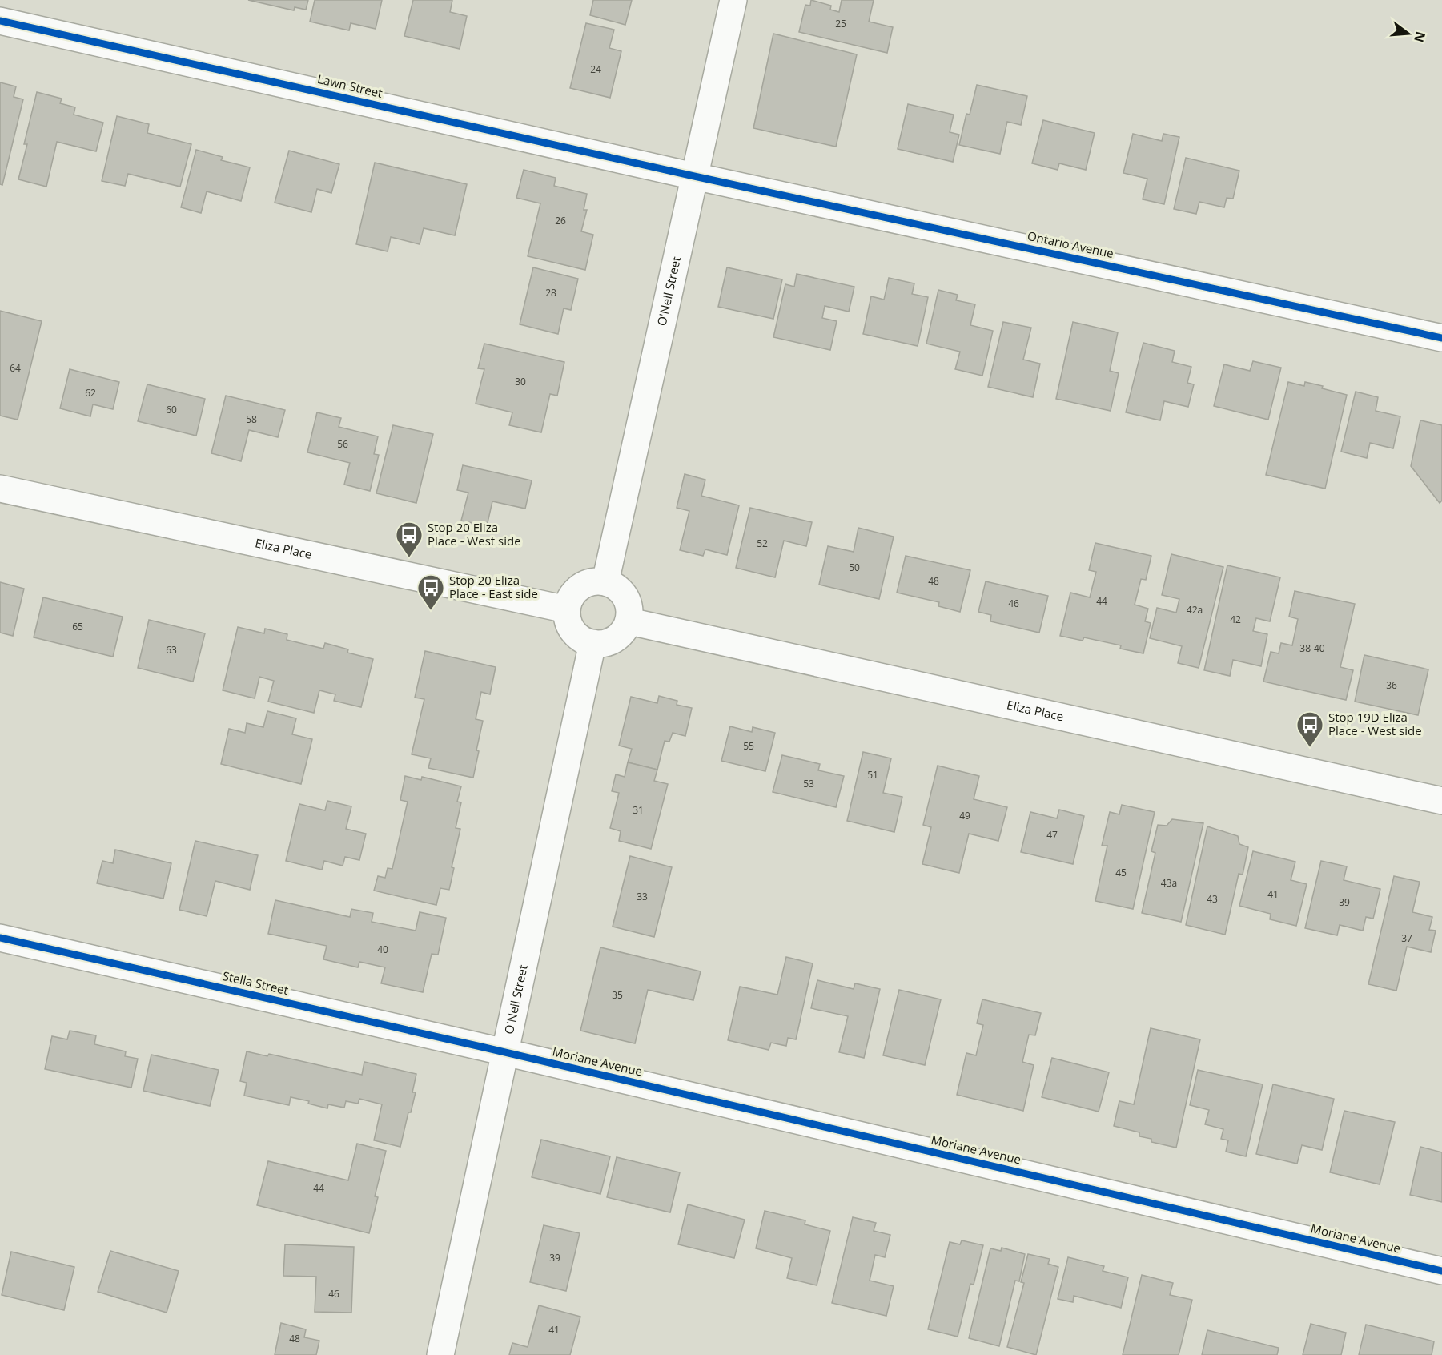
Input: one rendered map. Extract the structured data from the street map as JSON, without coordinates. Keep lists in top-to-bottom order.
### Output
{
  "streets": {
    "street": [
      "Lawn Street",
      "Ontario Avenue",
      "O'Neil Street",
      "Eliza Place",
      "Stella Street",
      "Moriane Avenue"
    ]
  },
  "crossings": [
    ["Lawn Street", "Ontario Avenue"],
    ["Lawn Street", "O'Neil Street"],
    ["Ontario Avenue", "O'Neil Street"],
    ["O'Neil Street", "Eliza Place"],
    ["O'Neil Street", "Stella Street"],
    ["O'Neil Street", "Moriane Avenue"],
    ["Stella Street", "Moriane Avenue"]
  ],
  "places": {
    "bus stop": ["Stop 20 Eliza Place - West side", "Stop 20 Eliza Place - East side", "Stop 19D Eliza Place - West side"]
  },
  "house_numbers": [
    "25",
    "24",
    "26",
    "28",
    "64",
    "30",
    "62",
    "60",
    "58",
    "56",
    "52",
    "50",
    "48",
    "44",
    "46",
    "42a",
    "42",
    "65",
    "38-40",
    "63",
    "36",
    "55",
    "51",
    "53",
    "31",
    "49",
    "47",
    "45",
    "43a",
    "41",
    "33",
    "43",
    "39",
    "37",
    "40",
    "35",
    "44",
    "39",
    "46",
    "41",
    "48"
  ],
  "north": "right"
}
